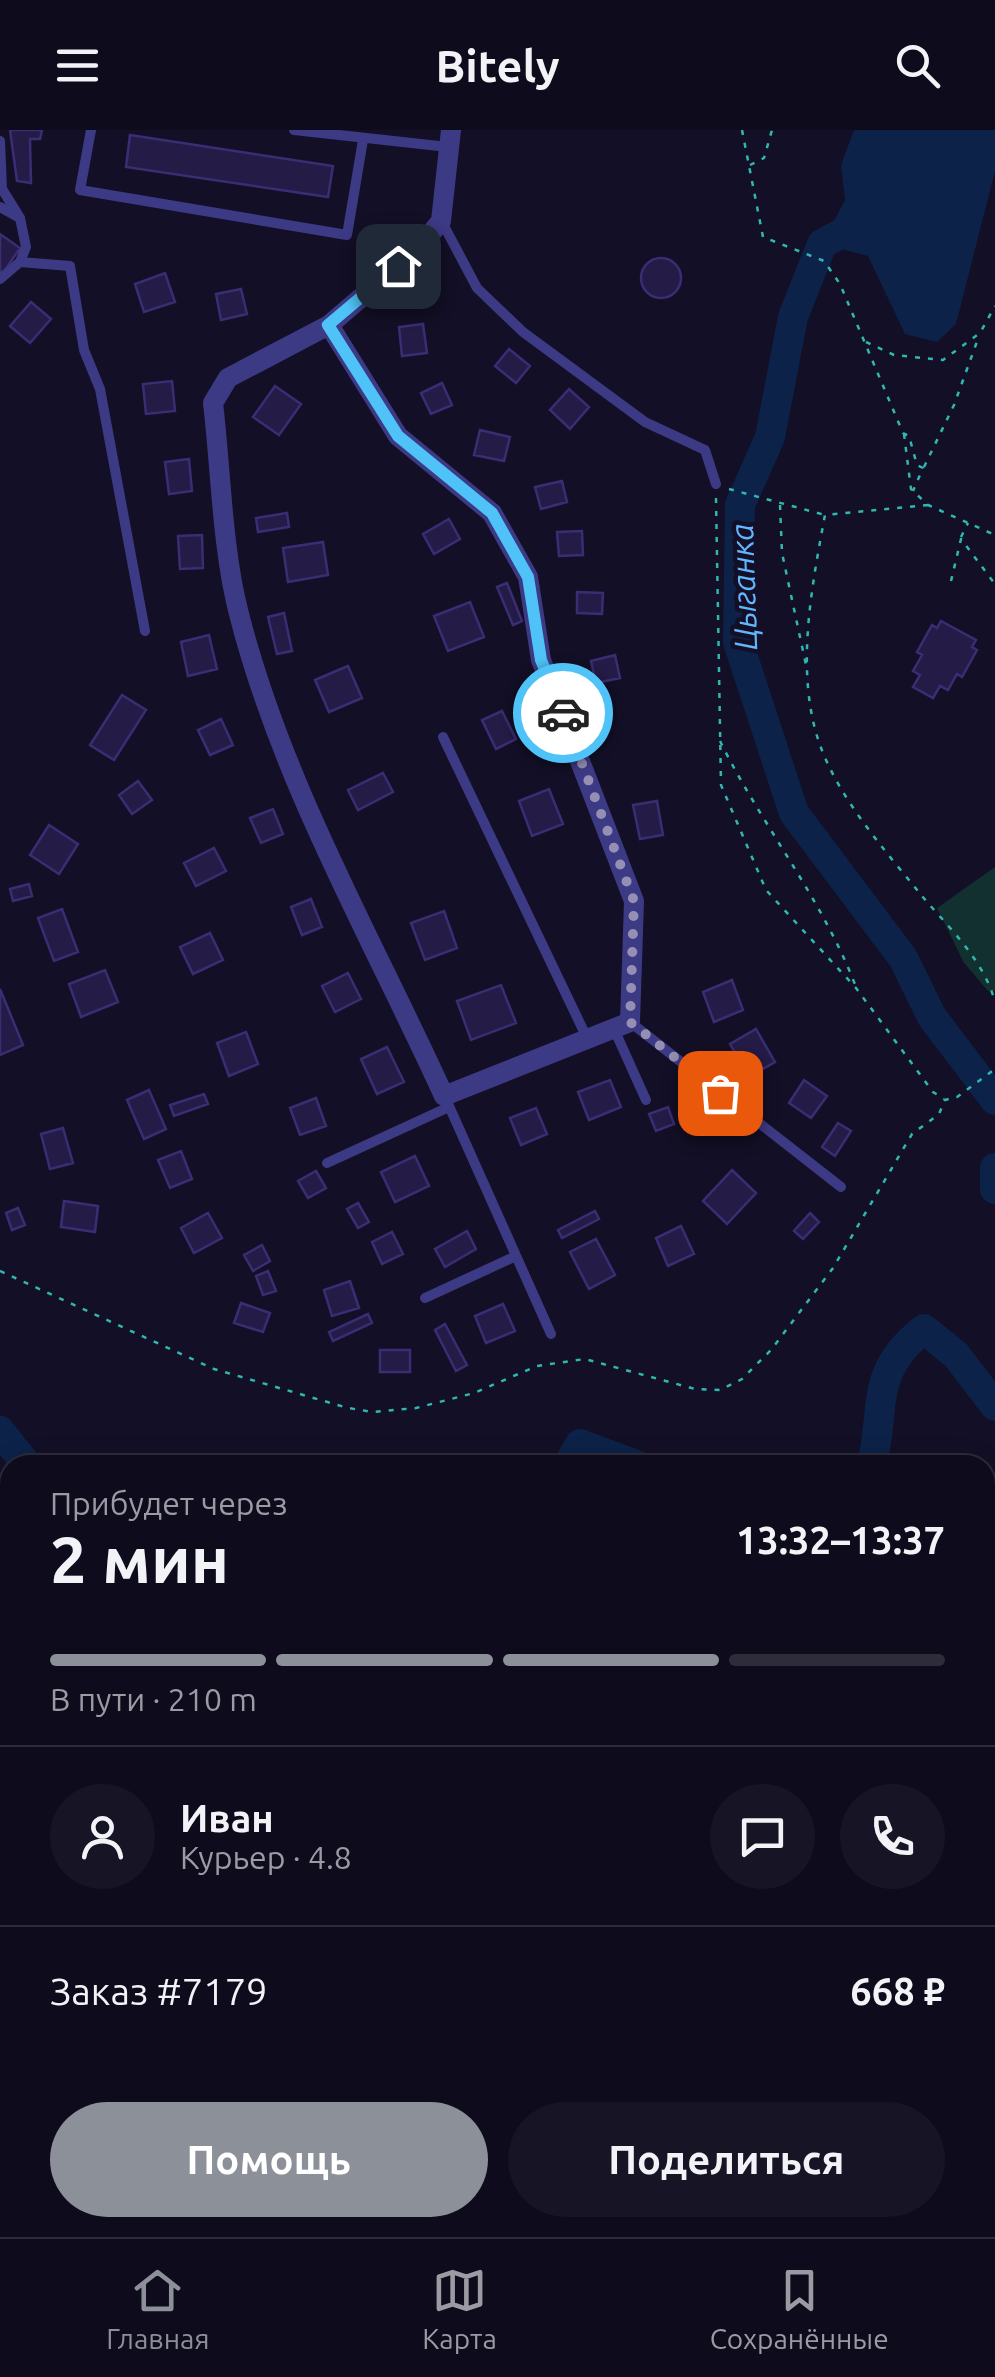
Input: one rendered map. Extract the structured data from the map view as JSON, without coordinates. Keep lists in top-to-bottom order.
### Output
{
  "water": ["Цыганка"],
  "page": {
    "header": "Bitely",
    "heading": ["2 мин", "Прибудет через", "13:32–13:37"],
    "panel": [
      "Иван",
      "Курьер · 4.8",
      "Заказ #7179",
      "668 ₽"
    ],
    "bar": "В пути · 210 m",
    "buttons": ["Помощь", "Поделиться"],
    "tabs": ["Главная", "Карта", "Сохранённые"]
  }
}
